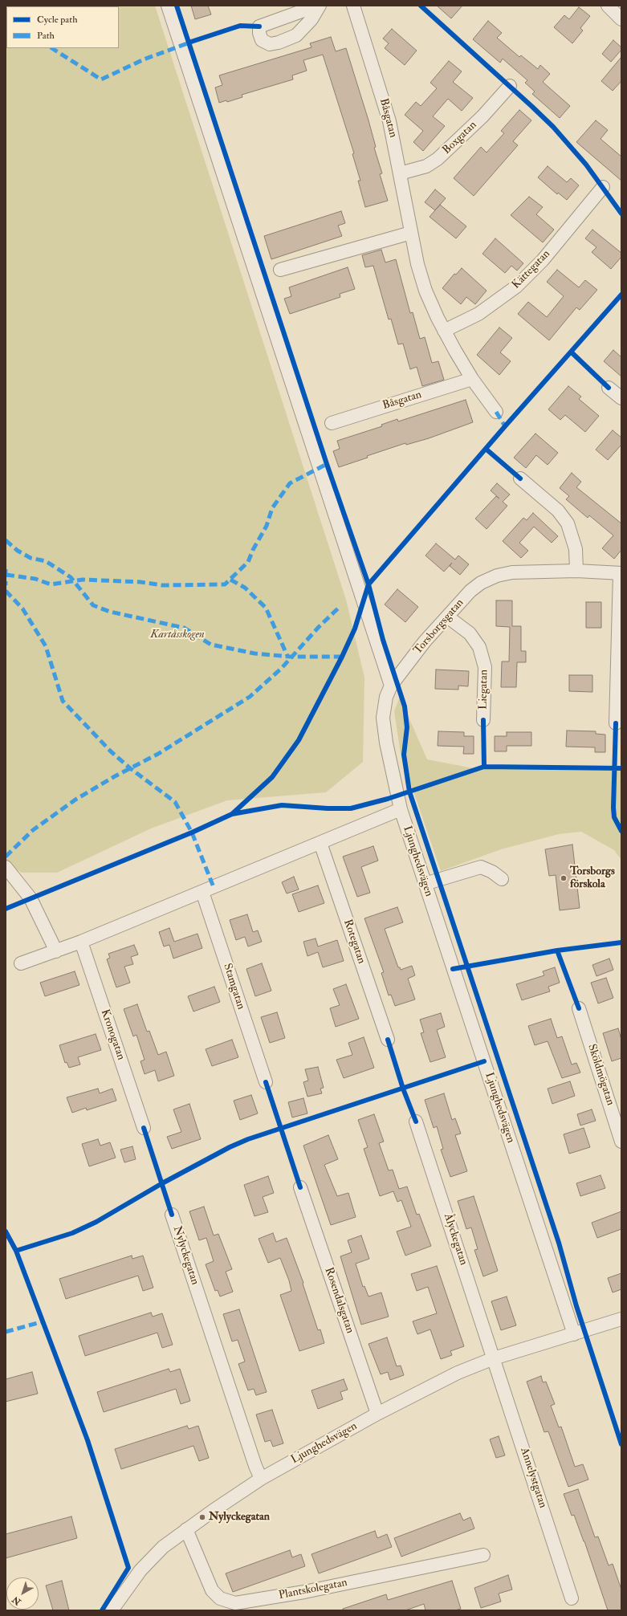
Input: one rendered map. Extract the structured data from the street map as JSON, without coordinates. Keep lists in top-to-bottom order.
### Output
{
  "streets": {
    "street": [
      "Båsgatan",
      "Boxgatan",
      "Kättegatan",
      "Torsborgsgatan",
      "Liegatan",
      "Ljunghedsvägen",
      "Rotegatan",
      "Stamgatan",
      "Kronogatan",
      "Sköldmögatan",
      "Ålyckegatan",
      "Nylyckegatan",
      "Rosendalsgatan",
      "Annelystgatan",
      "Plantskolegatan"
    ]
  },
  "crossings": [
    ["Båsgatan", "Boxgatan"],
    ["Båsgatan", "Kättegatan"],
    ["Torsborgsgatan", "Liegatan"],
    ["Torsborgsgatan", "Ljunghedsvägen"],
    ["Ljunghedsvägen", "Ålyckegatan"],
    ["Ljunghedsvägen", "Nylyckegatan"],
    ["Ljunghedsvägen", "Rosendalsgatan"],
    ["Ljunghedsvägen", "Annelystgatan"],
    ["Ljunghedsvägen", "Plantskolegatan"],
    ["Ålyckegatan", "Annelystgatan"]
  ],
  "parks": ["Kartåsskogen"],
  "places": ["Torsborgs förskola", "Nylyckegatan"],
  "legend": ["Cycle path", "Path"],
  "north": "bottom left"
}
